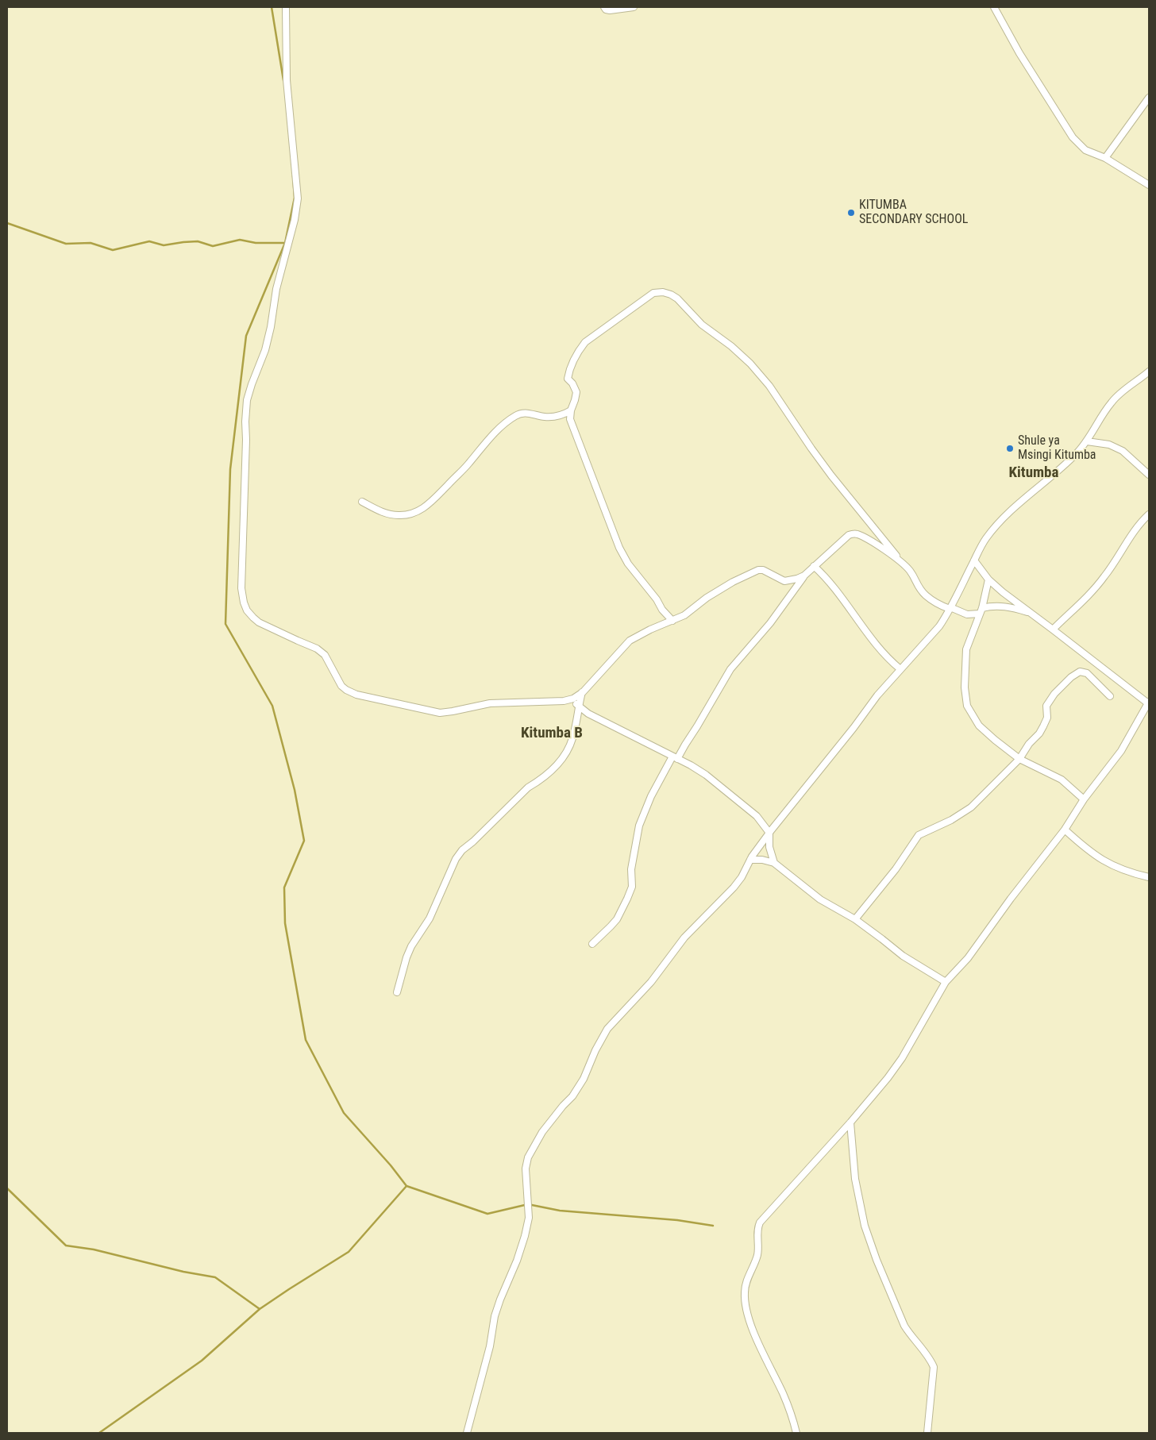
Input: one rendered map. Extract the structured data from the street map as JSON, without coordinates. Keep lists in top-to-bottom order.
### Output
{
  "districts": ["Kitumba", "Kitumba B"],
  "places": ["KITUMBA SECONDARY SCHOOL", "Shule ya Msingi Kitumba"]
}
